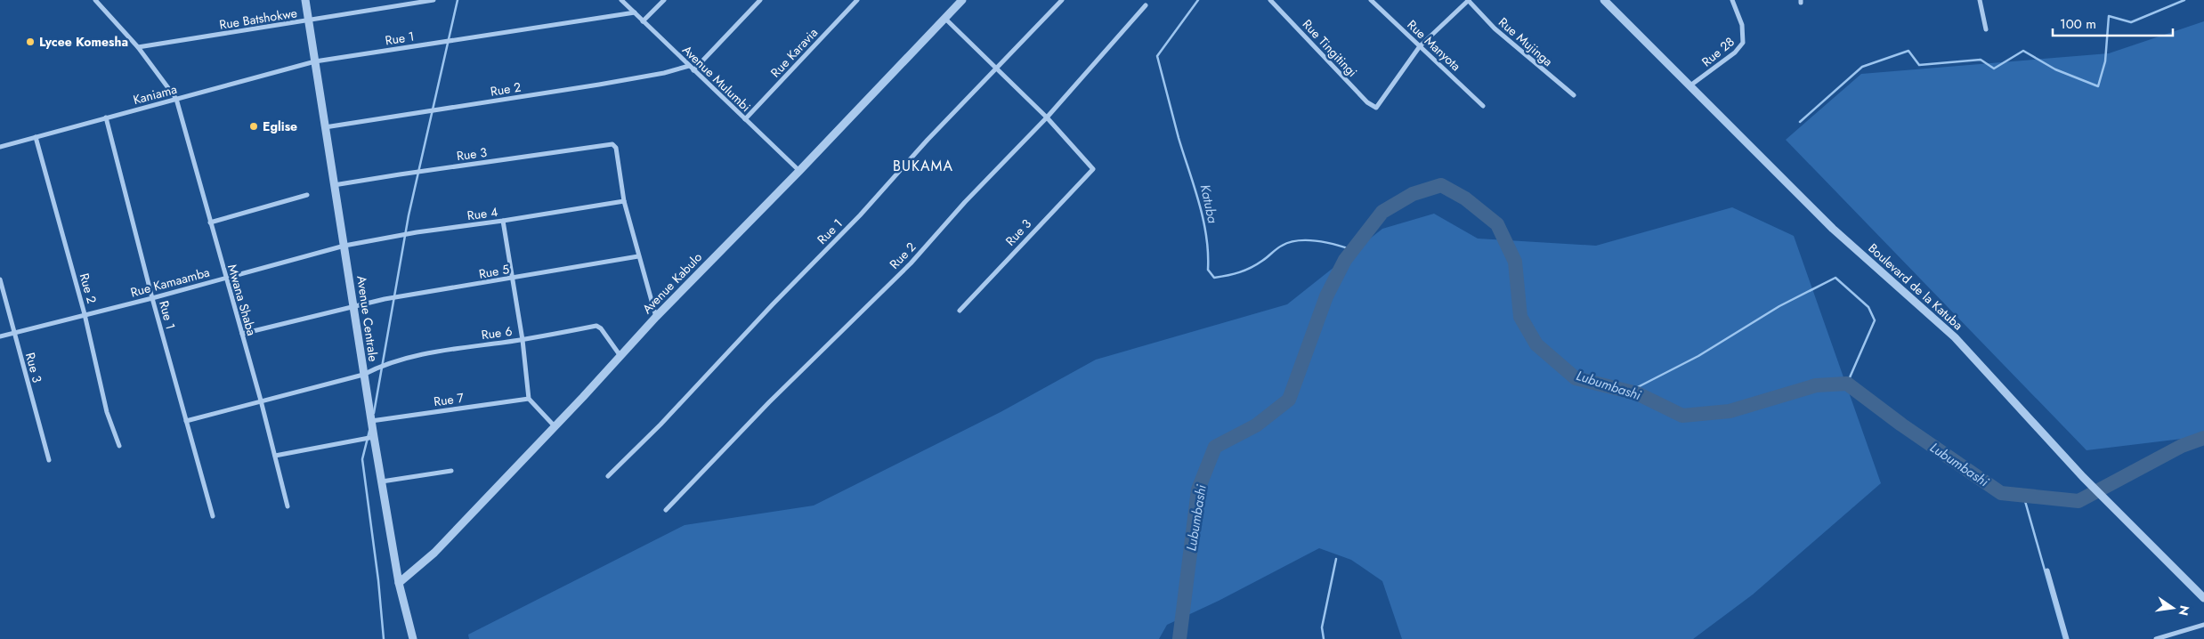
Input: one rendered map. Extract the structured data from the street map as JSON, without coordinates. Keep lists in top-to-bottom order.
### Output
{
  "streets": {
    "street": [
      "Rue Batshokwe",
      "Rue 1",
      "Rue Mujinga",
      "Rue Manyota",
      "Rue Tingitingi",
      "Rue 28",
      "Rue Karavia",
      "Avenue Mulumbi",
      "Rue 2",
      "Kaniama",
      "Rue 3",
      "Rue 4",
      "Rue 5",
      "Rue Kamaamba",
      "Avenue Kabulo",
      "Boulevard de la Katuba",
      "Mwana Shaba",
      "Avenue Centrale",
      "Rue 6",
      "Rue 7"
    ]
  },
  "crossings": [
    ["Rue Batshokwe", "Avenue Centrale"],
    ["Rue 1", "Avenue Mulumbi"],
    ["Rue 1", "Kaniama"],
    ["Rue 1", "Rue Kamaamba"],
    ["Rue 1", "Avenue Centrale"],
    ["Rue 1", "Rue 6"],
    ["Rue Manyota", "Rue Tingitingi"],
    ["Rue 28", "Boulevard de la Katuba"],
    ["Rue Karavia", "Avenue Mulumbi"],
    ["Avenue Mulumbi", "Rue 2"],
    ["Avenue Mulumbi", "Avenue Kabulo"],
    ["Rue 2", "Kaniama"],
    ["Rue 2", "Rue 3"],
    ["Rue 2", "Rue Kamaamba"],
    ["Rue 2", "Avenue Centrale"],
    ["Kaniama", "Mwana Shaba"],
    ["Kaniama", "Avenue Centrale"],
    ["Rue 3", "Rue 4"],
    ["Rue 3", "Rue Kamaamba"],
    ["Rue 3", "Avenue Centrale"],
    ["Rue 4", "Rue Kamaamba"],
    ["Rue 4", "Avenue Centrale"],
    ["Rue 5", "Mwana Shaba"],
    ["Rue 5", "Avenue Centrale"],
    ["Rue Kamaamba", "Mwana Shaba"],
    ["Rue Kamaamba", "Avenue Centrale"],
    ["Avenue Kabulo", "Avenue Centrale"],
    ["Avenue Kabulo", "Rue 6"],
    ["Mwana Shaba", "Rue 6"],
    ["Avenue Centrale", "Rue 6"],
    ["Avenue Centrale", "Rue 7"]
  ],
  "districts": ["BUKAMA"],
  "water": ["Katuba", "Lubumbashi"],
  "places": ["Lycee Komesha", "Eglise"],
  "scale_bar": "100 m",
  "north": "right"
}
